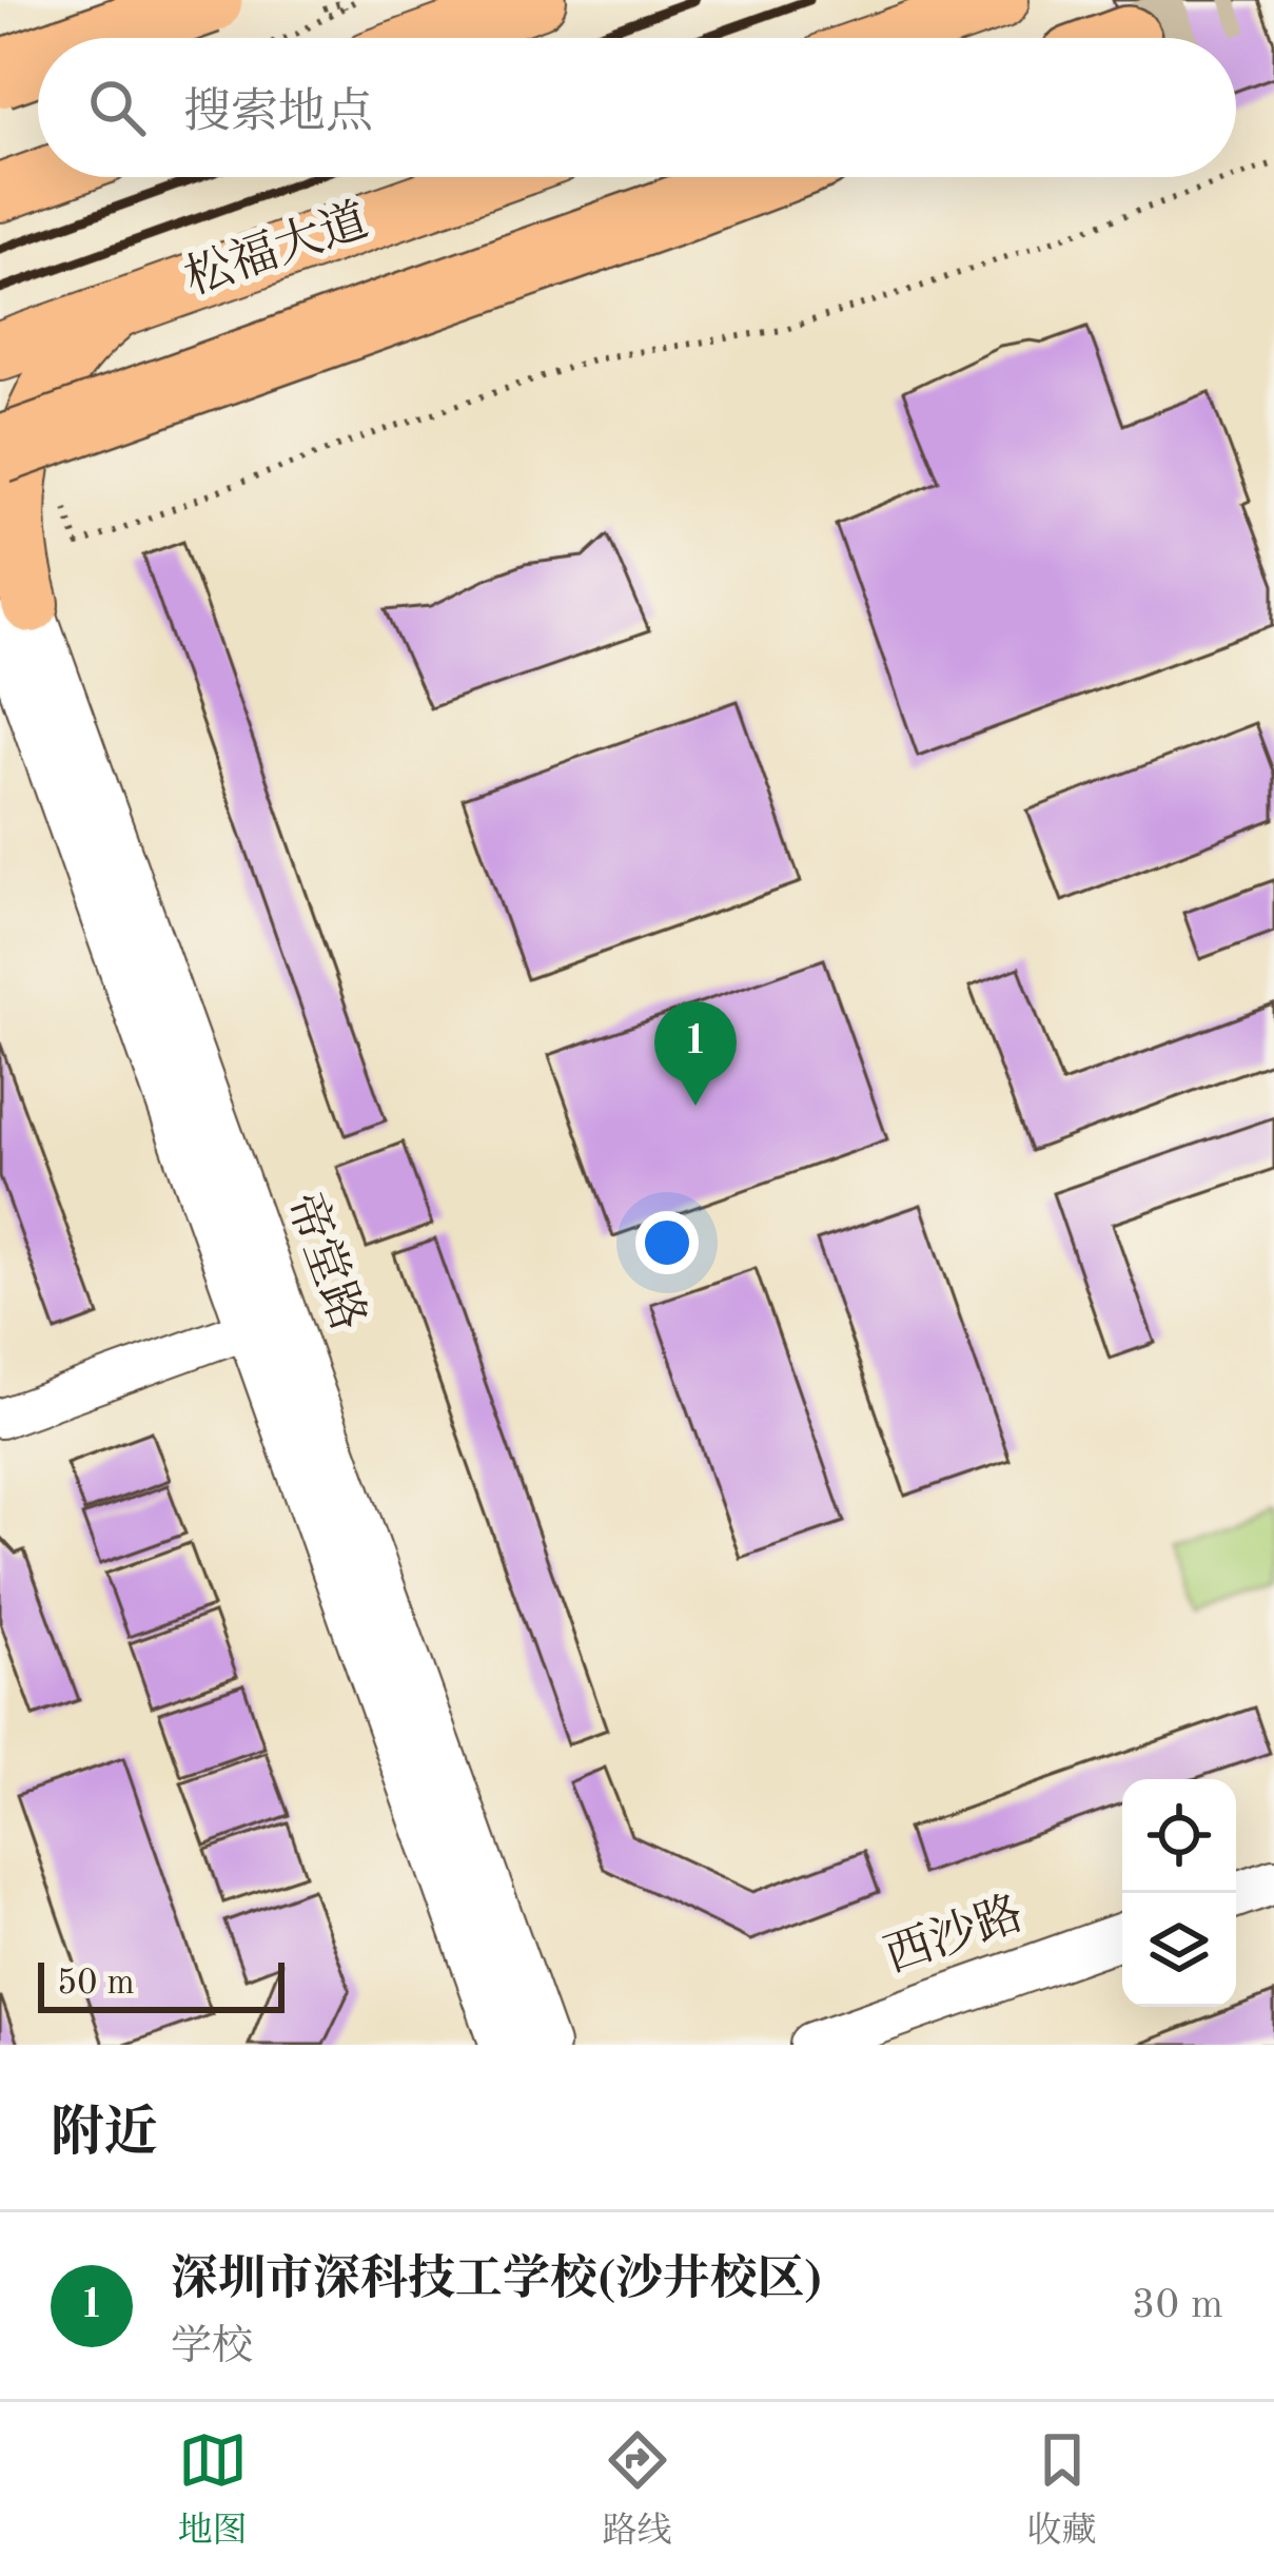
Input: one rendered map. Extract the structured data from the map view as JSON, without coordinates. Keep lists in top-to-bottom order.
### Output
{
  "streets": {
    "main road": ["松福大道"],
    "street": ["帝堂路", "西沙路"]
  },
  "scale_bar": "50 m",
  "page": {
    "search": "搜索地点",
    "pins": "1",
    "scale": "50 m",
    "heading": "附近",
    "list": [
      {
        "mark": "1",
        "name": "深圳市深科技工学校(沙井校区)",
        "note": "学校",
        "value": "30 m"
      }
    ],
    "nav": ["地图", "路线", "收藏"]
  }
}
